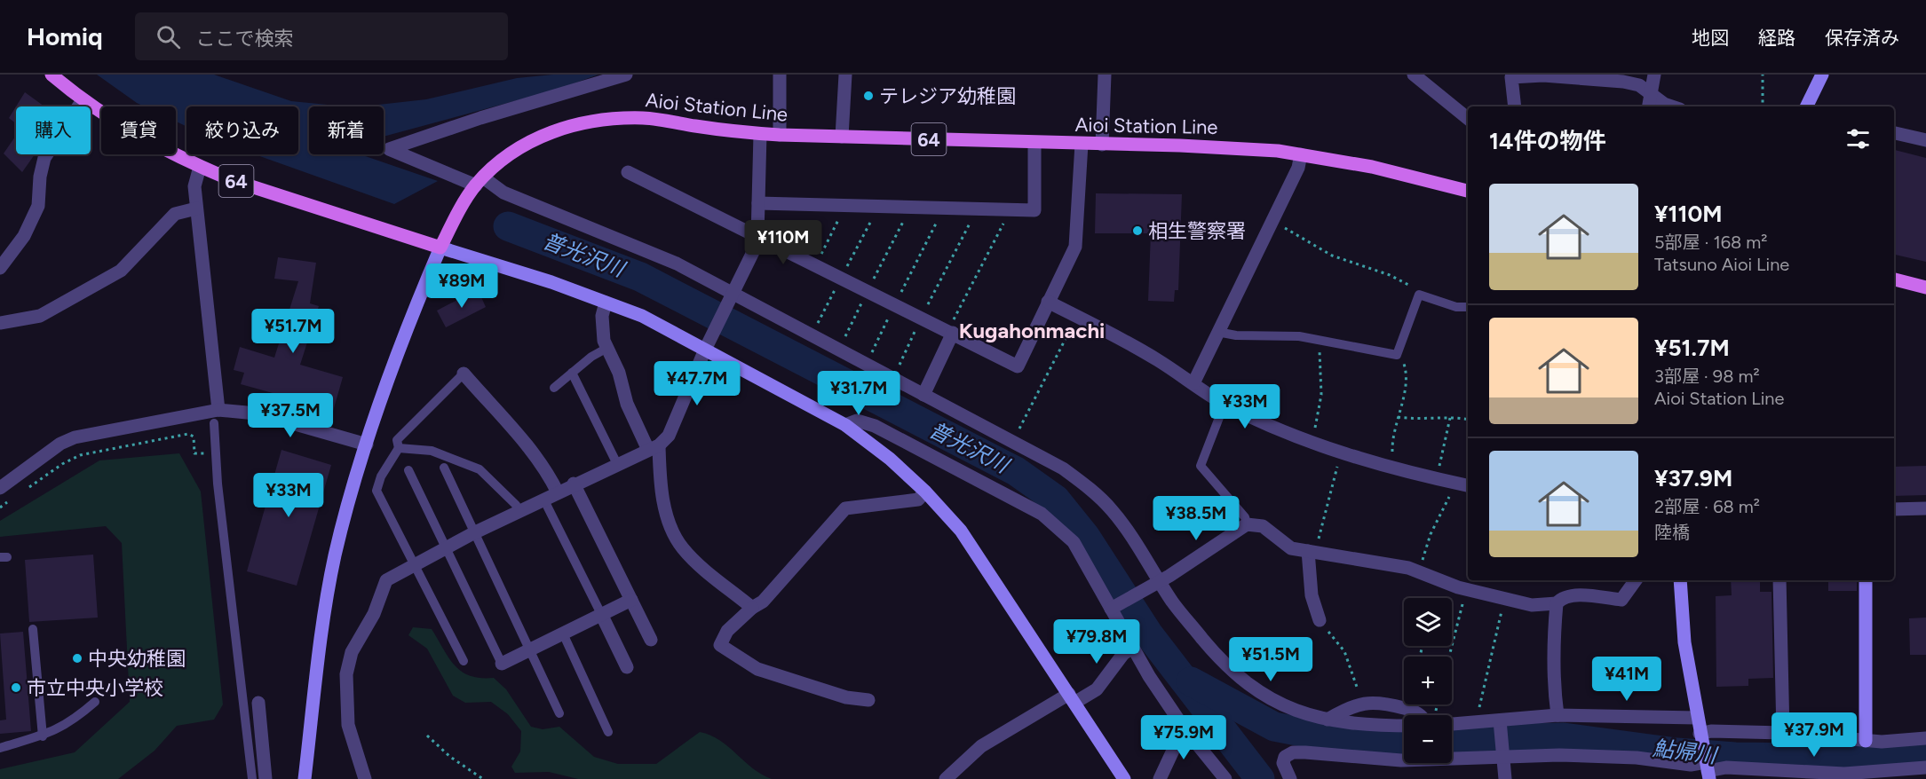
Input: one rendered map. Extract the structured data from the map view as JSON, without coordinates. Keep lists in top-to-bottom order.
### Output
{
  "streets": {
    "main road": ["Aioi Station Line", "64"]
  },
  "crossings": [
    ["Aioi Station Line", "64"]
  ],
  "districts": ["Kugahonmachi"],
  "water": ["普光沢川", "鮎帰川"],
  "places": [
    "テレジア幼稚園",
    "相生警察署",
    "中央幼稚園",
    "市立中央小学校"
  ],
  "page": {
    "header": "Homiq",
    "search": "ここで検索",
    "nav": ["地図", "経路", "保存済み"],
    "chip": [
      "購入",
      "賃貸",
      "絞り込み",
      "新着"
    ],
    "heading": "14件の物件",
    "list": [
      {
        "name": "¥110M",
        "note": "5部屋 · 168 m² · Tatsuno Aioi Line"
      },
      {
        "name": "¥51.7M",
        "note": "3部屋 · 98 m² · Aioi Station Line"
      },
      {
        "name": "¥37.9M",
        "note": "2部屋 · 68 m² · 陸橋"
      }
    ],
    "price": [
      "¥110M",
      "¥89M",
      "¥51.7M",
      "¥47.7M",
      "¥31.7M",
      "¥33M",
      "¥37.5M",
      "¥33M",
      "¥38.5M",
      "¥79.8M",
      "¥51.5M",
      "¥41M",
      "¥37.9M",
      "¥75.9M"
    ],
    "map_buttons": ["+", "−"]
  }
}
